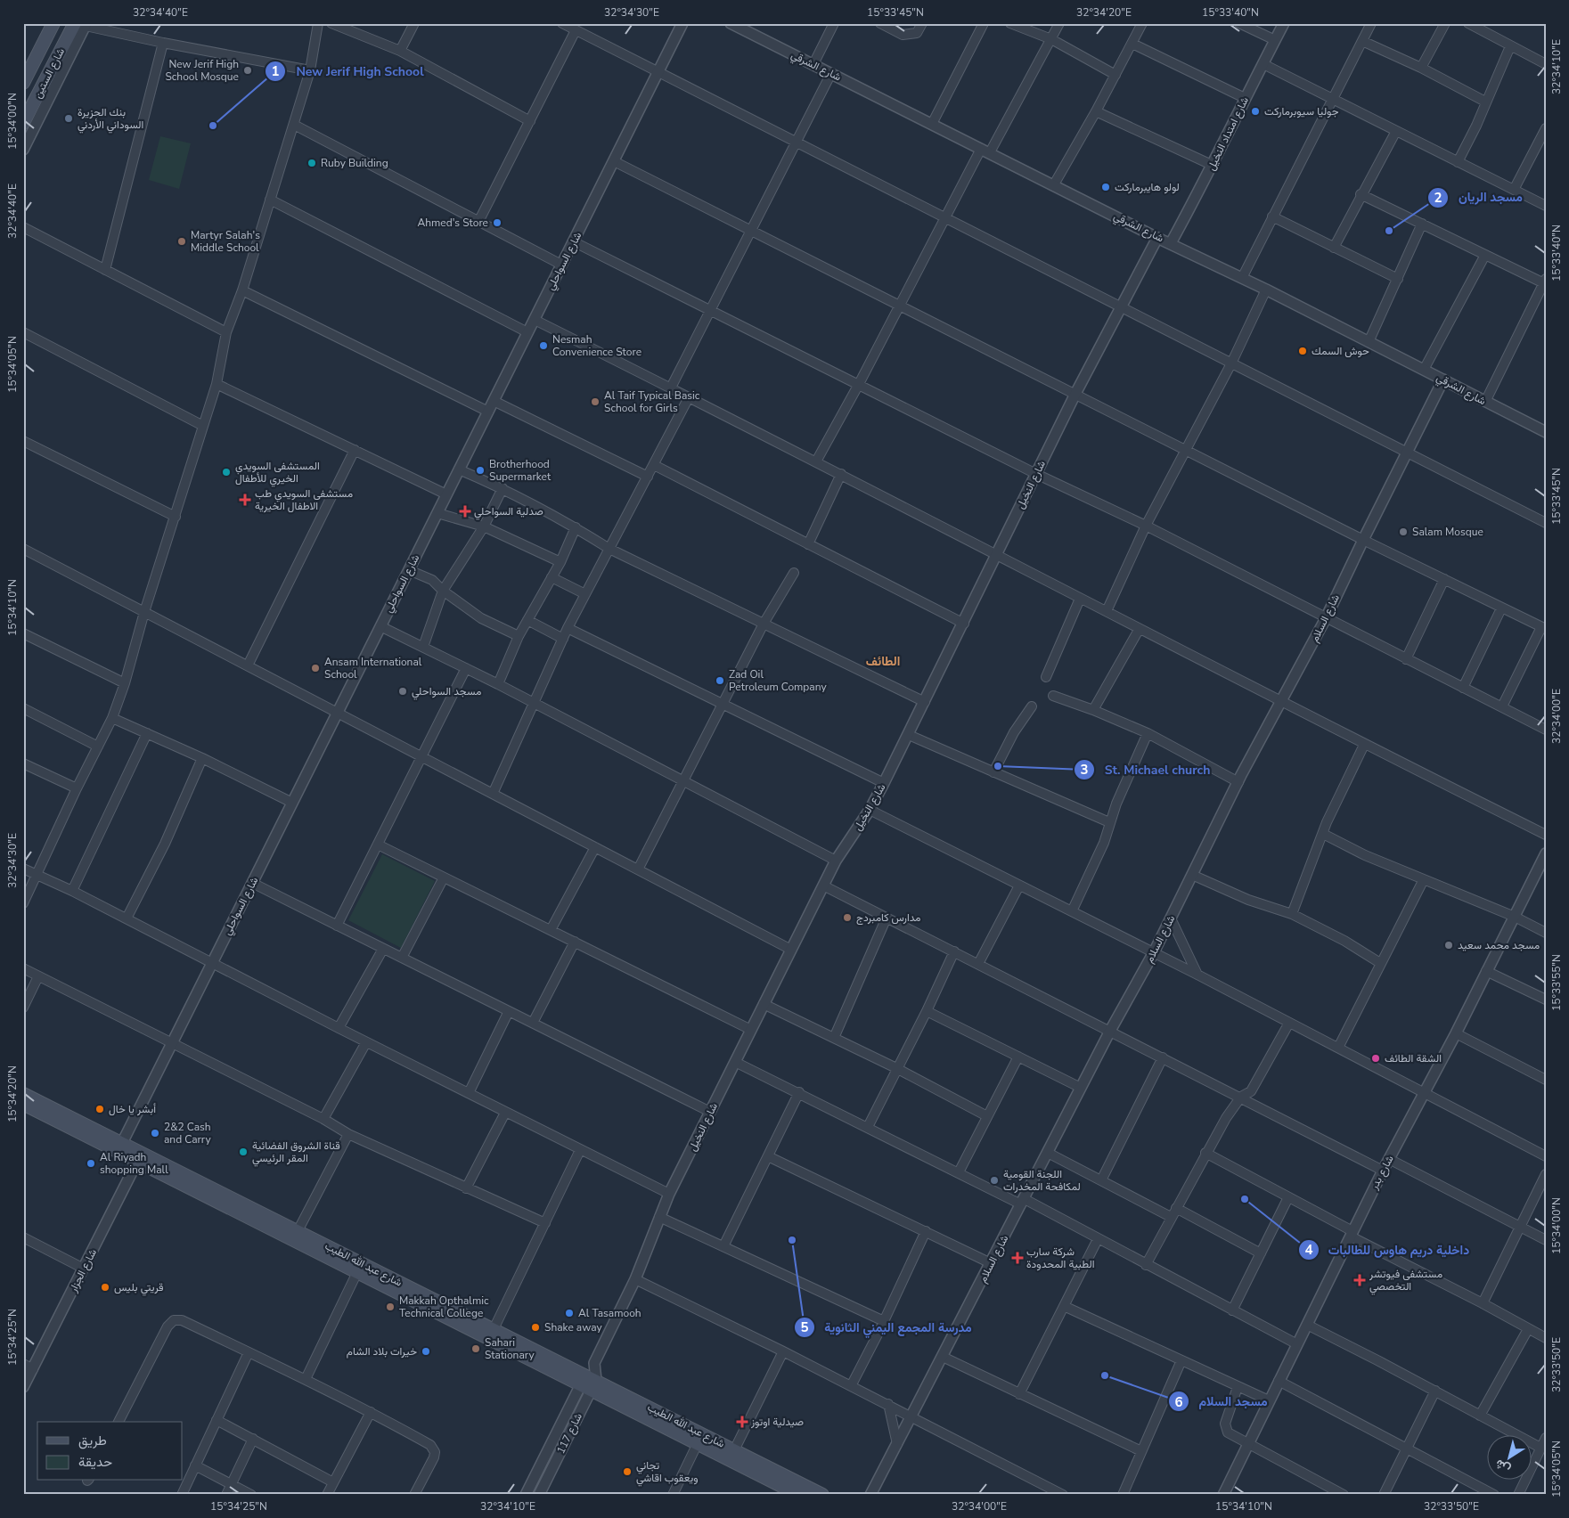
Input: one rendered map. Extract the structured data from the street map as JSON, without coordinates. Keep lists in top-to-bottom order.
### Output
{
  "streets": {
    "main road": ["شارع الستين", "شارع عبد الله الطيب"],
    "street": [
      "شارع الشرقي",
      "شارع امتداد النخيل",
      "شارع السواحلي",
      "شارع النخيل",
      "شارع السلام",
      "شارع بدر",
      "شارع الجزار",
      "شارع 117"
    ]
  },
  "crossings": [
    ["شارع الشرقي", "شارع امتداد النخيل"],
    ["شارع الشرقي", "شارع النخيل"],
    ["شارع الشرقي", "شارع السلام"],
    ["شارع السواحلي", "شارع عبد الله الطيب"],
    ["شارع النخيل", "شارع عبد الله الطيب"],
    ["شارع النخيل", "شارع 117"],
    ["شارع عبد الله الطيب", "شارع الجزار"],
    ["شارع عبد الله الطيب", "شارع 117"]
  ],
  "districts": ["الطائف"],
  "places": {
    "other": [
      "New Jerif High School Mosque",
      "جوليا سيوبرماركت",
      "بنك الجزيرة السوداني الأردني",
      "New Jerif High School",
      "Ruby Building",
      "لولو هايبرماركت",
      "Ahmed's Store",
      "مسجد الريان",
      "Martyr Salah's Middle School",
      "Nesmah Convenience Store",
      "حوش السمك",
      "Al Taif Typical Basic School for Girls",
      "Brotherhood Supermarket",
      "المستشفى السويدي الخيري للأطفال",
      "Salam Mosque",
      "Ansam International School",
      "Zad Oil Petroleum Company",
      "مسجد السواحلي",
      "St. Michael church",
      "مدارس كامبردج",
      "مسجد محمد سعيد",
      "الشقة الطائف",
      "أبشر يا خال",
      "2&2 Cash and Carry",
      "قناة الشروق الفضائية المقر الرئيسي",
      "Al Riyadh shopping Mall",
      "اللجنة القومية لمكافحة المخدرات",
      "داخلية دريم هاوس للطالبات",
      "مدرسة المجمع اليمني الثانوية",
      "قريتي بليس",
      "Makkah Opthalmic Technical College",
      "Al Tasamooh",
      "Shake away",
      "Sahari Stationary",
      "خيرات بلاد الشام",
      "مسجد السلام",
      "تجاني ويعقوب اقاشي"
    ],
    "health": [
      "مستشفى السويدي طب الاطفال الخيرية",
      "صدلية السواحلي",
      "شركة سارب الطبية المحدودة",
      "مستشفى فيوتشر التخصصي",
      "صيدلية اوتوز"
    ]
  },
  "legend": ["طريق", "حديقة"],
  "north": "bottom left",
  "coordinates": [
    "32°34'40\"E",
    "32°34'30\"E",
    "15°33'45\"N",
    "32°34'20\"E",
    "15°33'40\"N",
    "32°34'10\"E",
    "15°34'00\"N",
    "15°34'05\"N",
    "15°34'10\"N",
    "32°34'00\"E",
    "15°33'55\"N",
    "15°34'20\"N",
    "15°34'25\"N",
    "32°33'50\"E"
  ]
}
